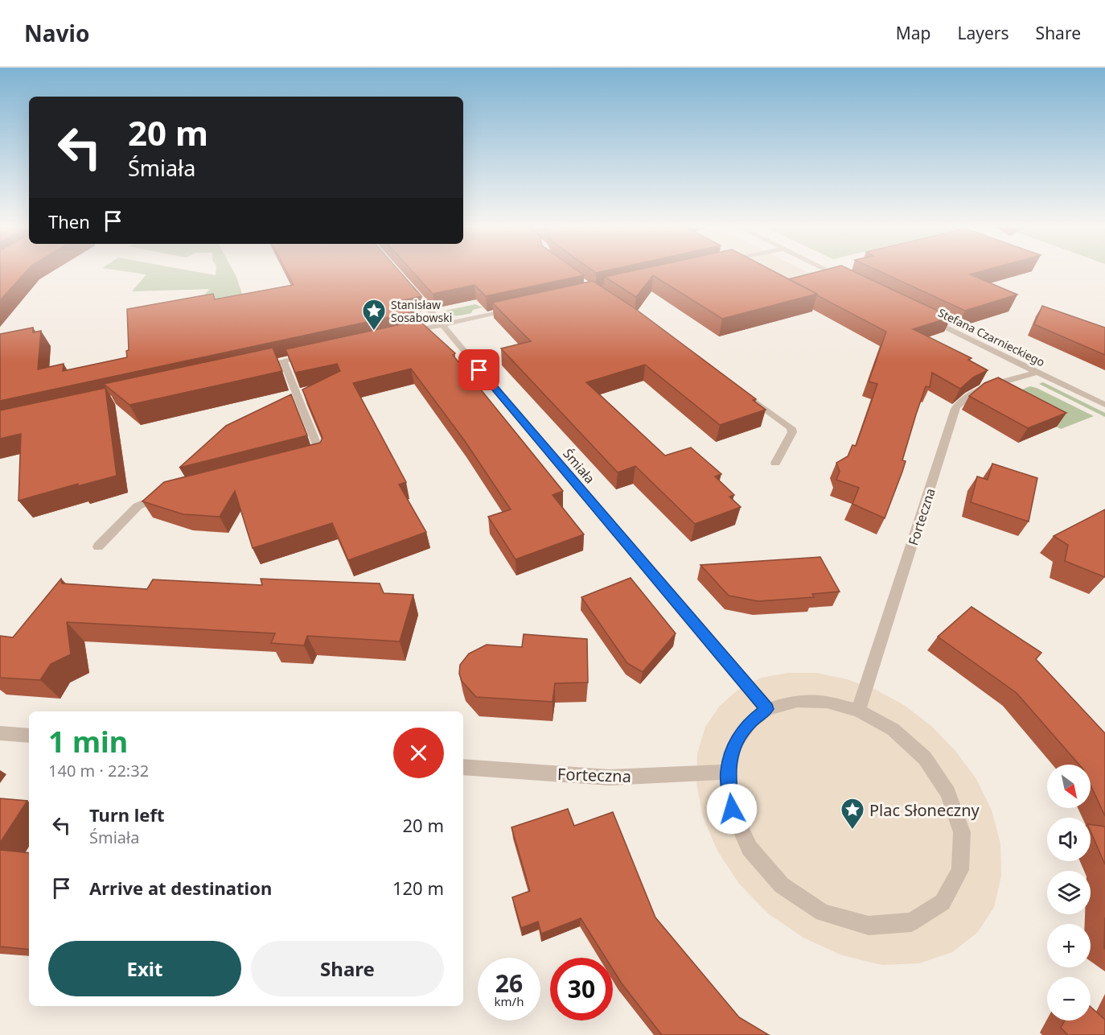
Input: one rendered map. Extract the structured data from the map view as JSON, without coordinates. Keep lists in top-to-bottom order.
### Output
{
  "streets": {
    "street": ["Stefana Czarnieckiego", "Śmiała", "Forteczna"]
  },
  "crossings": [
    ["Stefana Czarnieckiego", "Forteczna"]
  ],
  "places": {
    "place": ["Stanisław Sosabowski", "Plac Słoneczny"]
  },
  "north": "bottom right",
  "page": {
    "header": "Navio",
    "nav": ["Map", "Layers", "Share"],
    "turn": ["20 m", "Śmiała"],
    "then": "Then",
    "heading": ["1 min", "140 m · 22:32"],
    "map_buttons": ["+", "−"],
    "list": [
      {
        "name": "Turn left",
        "note": "Śmiała",
        "value": "20 m"
      },
      {
        "name": "Arrive at destination",
        "value": "120 m"
      }
    ],
    "buttons": ["Exit", "Share"],
    "speed": "26 km/h",
    "limit": "30"
  }
}
